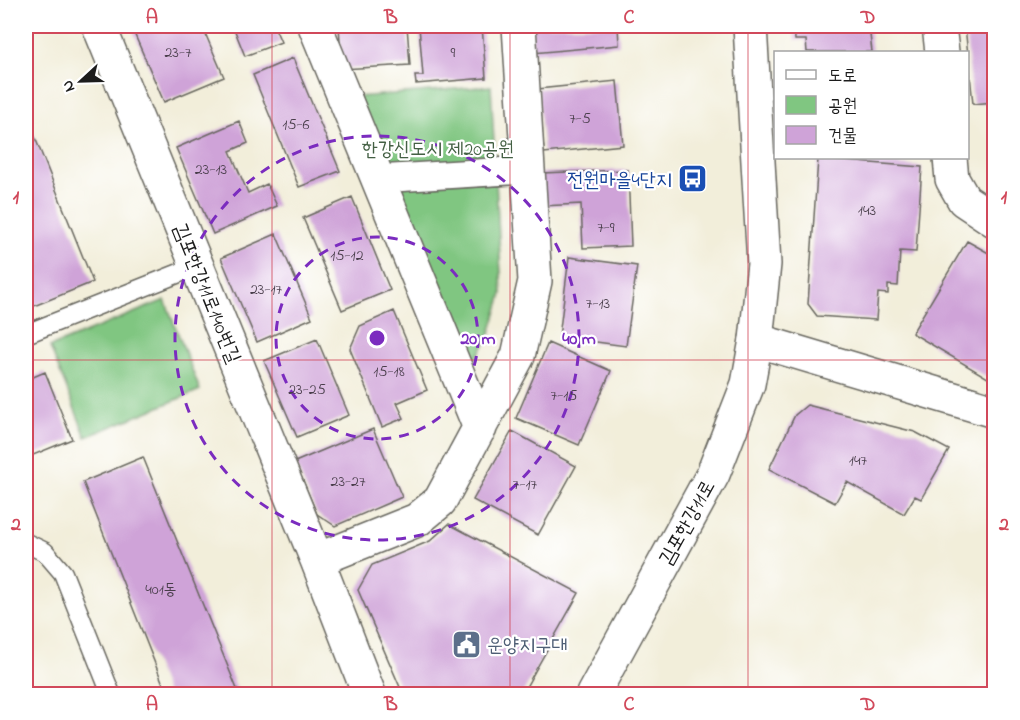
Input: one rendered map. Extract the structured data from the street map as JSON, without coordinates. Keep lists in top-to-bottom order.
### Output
{
  "streets": {
    "street": ["김포한강11로140번길", "김포한강11로"]
  },
  "parks": ["한강신도시 제20공원"],
  "places": {
    "bus stop": ["전원마을4단지"],
    "public building": ["운양지구대"]
  },
  "house_numbers": [
    "23-7",
    "9",
    "7-5",
    "15-6",
    "23-13",
    "143",
    "7-9",
    "15-12",
    "23-17",
    "7-13",
    "15-18",
    "23-25",
    "7-15",
    "147",
    "23-27",
    "7-17",
    "401동"
  ],
  "legend": ["도로", "공원", "건물"],
  "north": "left",
  "grid": {
    "columns": [
      "A",
      "B",
      "C",
      "D"
    ],
    "rows": ["1", "2"]
  },
  "rings": ["20 m", "40 m"]
}
